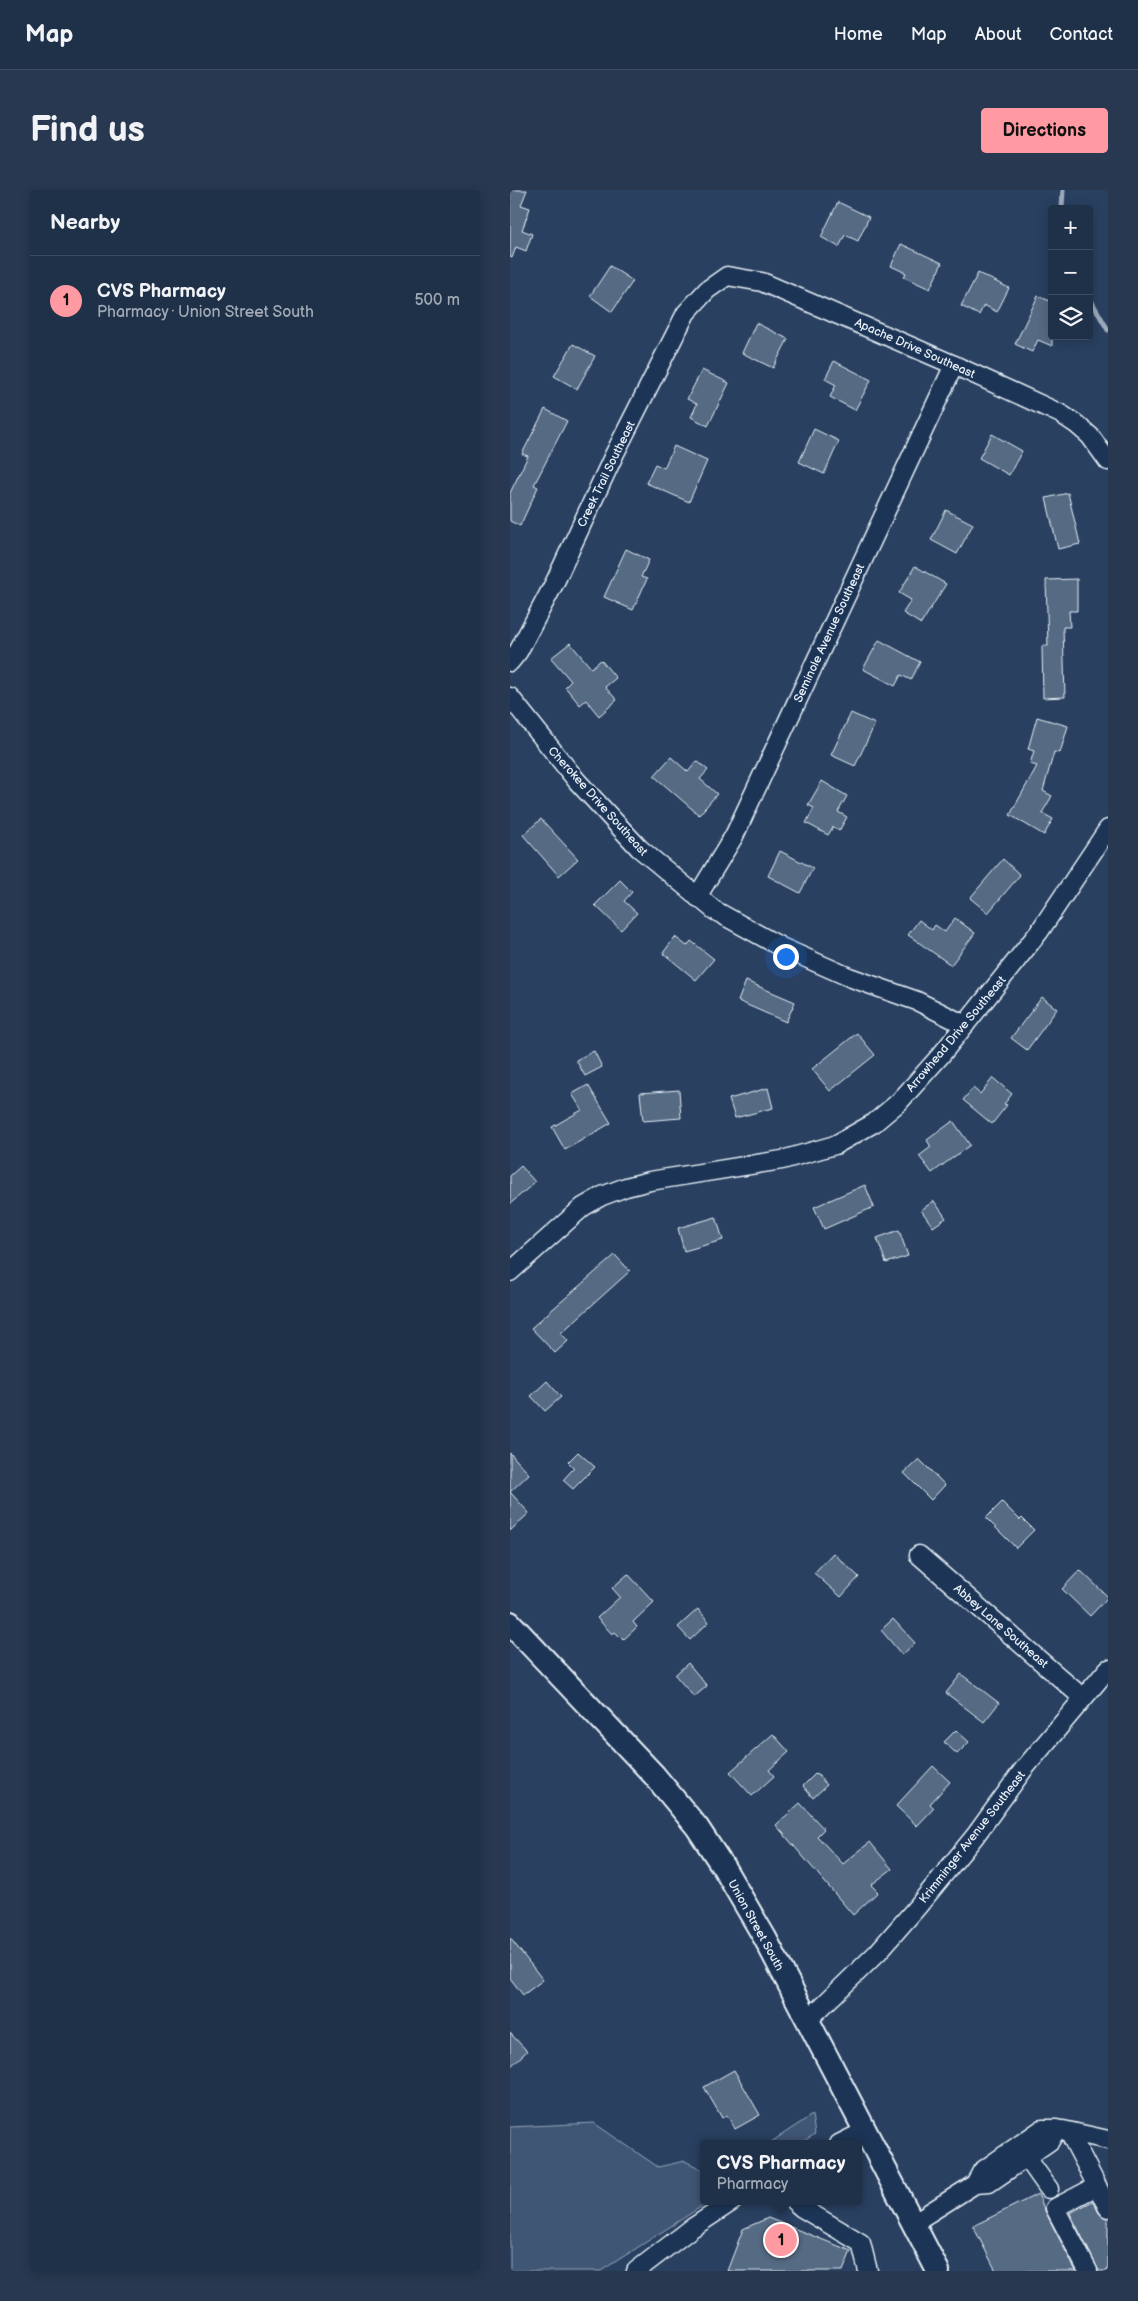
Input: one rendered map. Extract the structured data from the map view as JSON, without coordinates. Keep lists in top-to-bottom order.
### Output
{
  "streets": {
    "main road": ["Union Street South"],
    "street": [
      "Apache Drive Southeast",
      "Creek Trail Southeast",
      "Seminole Avenue Southeast",
      "Cherokee Drive Southeast",
      "Arrowhead Drive Southeast",
      "Abbey Lane Southeast",
      "Krimminger Avenue Southeast"
    ]
  },
  "crossings": [
    ["Apache Drive Southeast", "Creek Trail Southeast"],
    ["Apache Drive Southeast", "Seminole Avenue Southeast"],
    ["Seminole Avenue Southeast", "Cherokee Drive Southeast"],
    ["Cherokee Drive Southeast", "Arrowhead Drive Southeast"],
    ["Abbey Lane Southeast", "Krimminger Avenue Southeast"],
    ["Krimminger Avenue Southeast", "Union Street South"]
  ],
  "page": {
    "header": "Map",
    "nav": [
      "Home",
      "Map",
      "About",
      "Contact"
    ],
    "buttons": "Directions",
    "title": "Find us",
    "heading": "Nearby",
    "map_buttons": ["+", "−"],
    "list": [
      {
        "mark": "1",
        "name": "CVS Pharmacy",
        "note": "Pharmacy · Union Street South",
        "value": "500 m"
      }
    ],
    "popup": ["CVS Pharmacy", "Pharmacy"],
    "pins": "1"
  }
}
